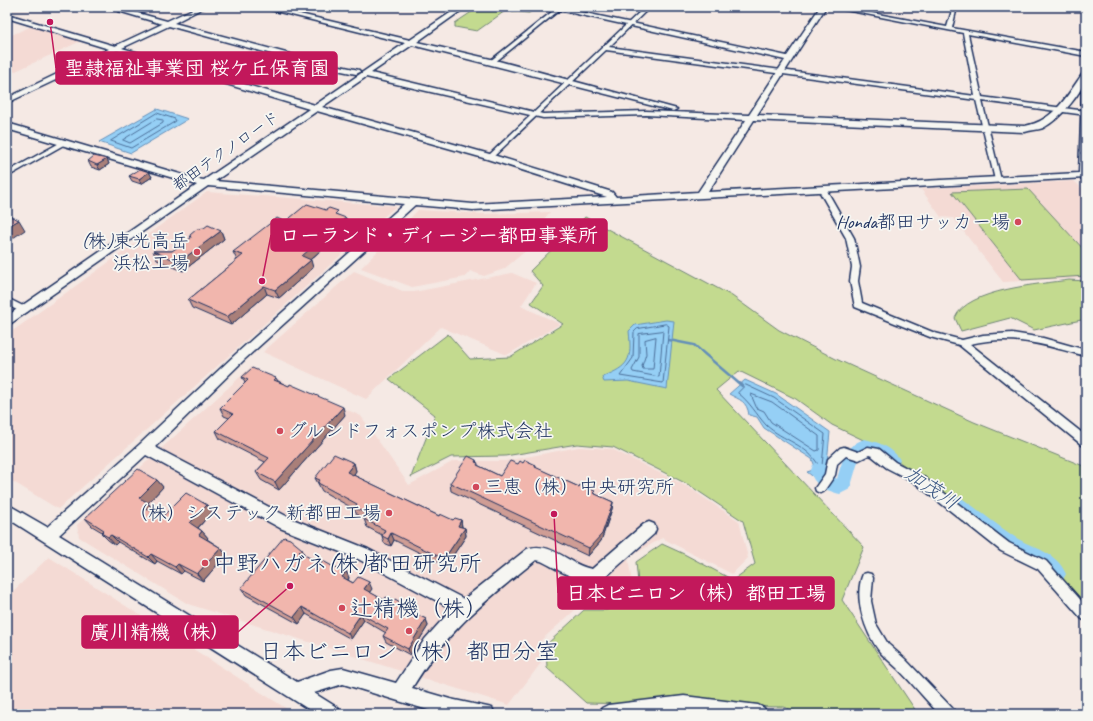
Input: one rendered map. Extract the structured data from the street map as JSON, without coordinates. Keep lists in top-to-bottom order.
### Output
{
  "streets": {
    "street": ["都田テクノロード"]
  },
  "water": ["加茂川"],
  "places": [
    "聖隷福祉事業団 桜ケ丘保育園",
    "Honda都田サッカー場",
    "(株)東光高岳 浜松工場",
    "ローランド・ディージー都田事業所",
    "グルンドフォスポンプ株式会社",
    "三恵（株）中央研究所",
    "（株）システック 新都田工場",
    "日本ビニロン（株）都田工場",
    "中野ハガネ(株)都田研究所",
    "廣川精機（株）",
    "辻精機（株）",
    "日本ビニロン（株）都田分室"
  ]
}
